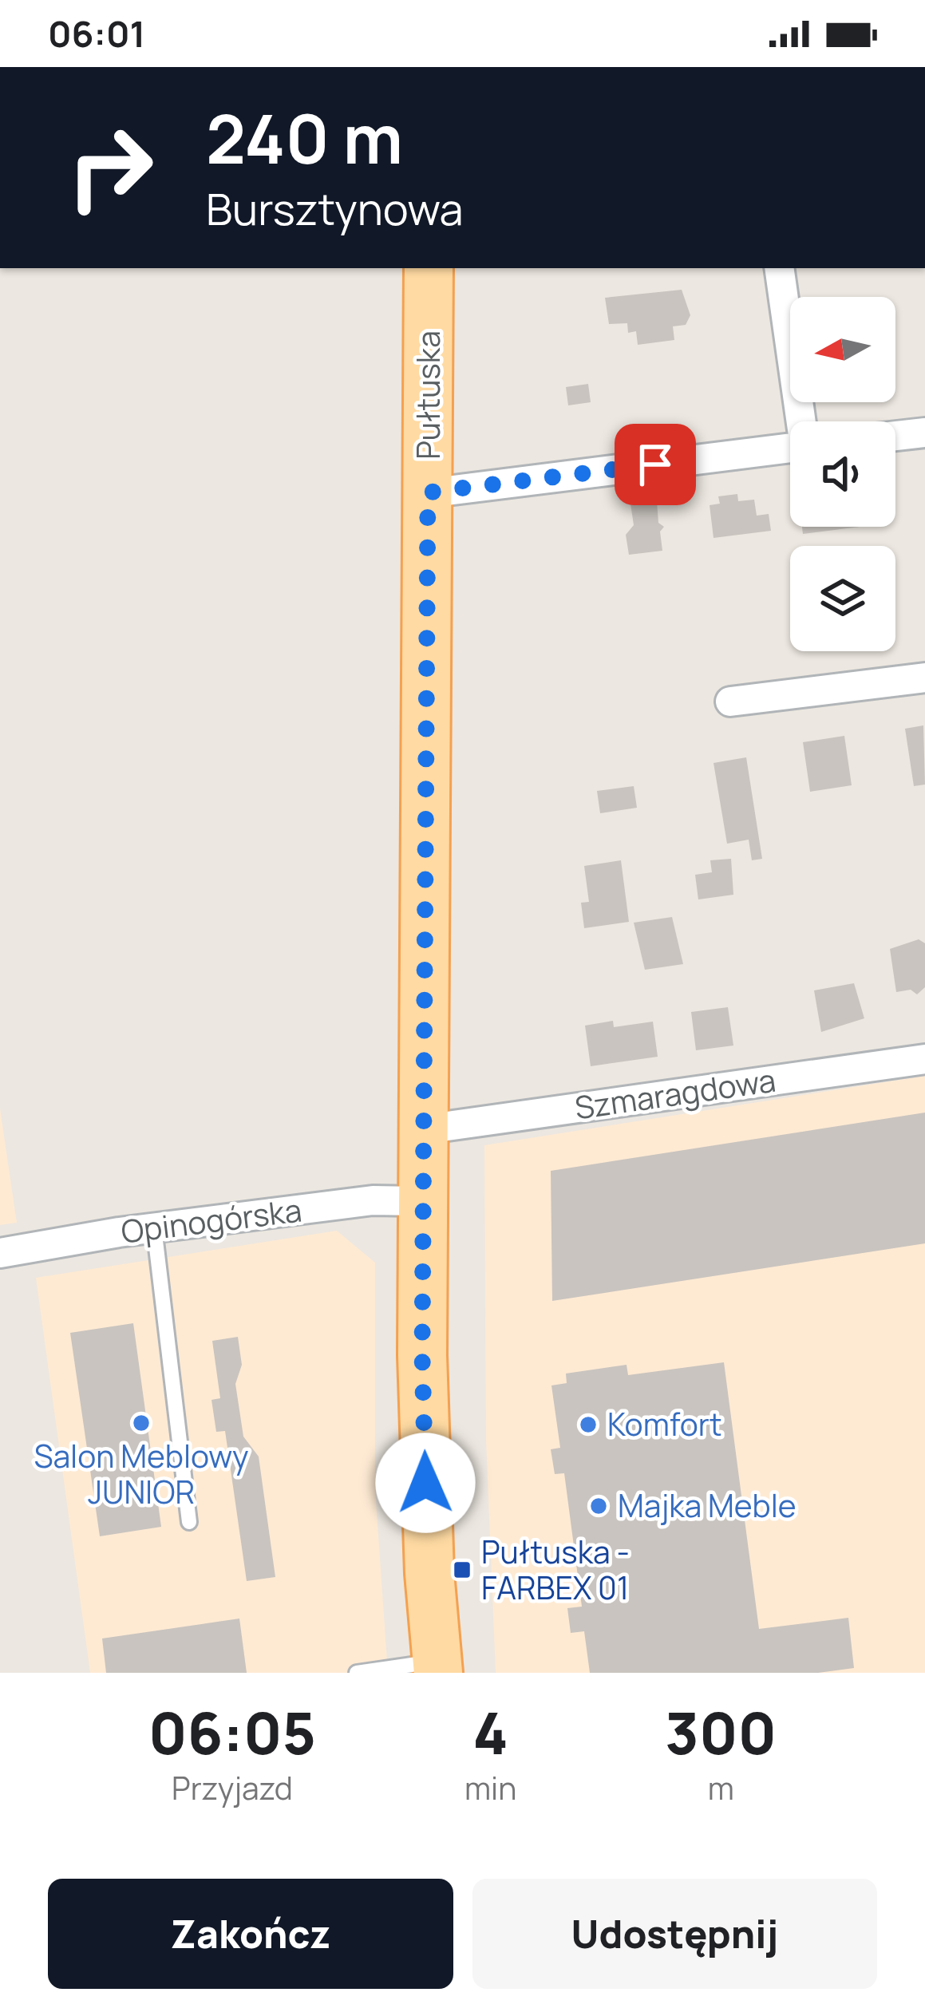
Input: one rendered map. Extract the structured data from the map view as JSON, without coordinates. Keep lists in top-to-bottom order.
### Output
{
  "streets": {
    "main road": ["Pułtuska"],
    "street": ["Szmaragdowa", "Opinogórska"]
  },
  "crossings": [
    ["Pułtuska", "Szmaragdowa"],
    ["Pułtuska", "Opinogórska"]
  ],
  "places": {
    "other": ["Salon Meblowy JUNIOR", "Komfort", "Majka Meble"],
    "transit": ["Pułtuska - FARBEX 01"]
  },
  "north": "left",
  "page": {
    "status": "06:01",
    "turn": ["240 m", "Bursztynowa"],
    "eta": [
      "06:05",
      "Przyjazd",
      "4",
      "min",
      "300",
      "m"
    ],
    "buttons": ["Zakończ", "Udostępnij"]
  }
}
